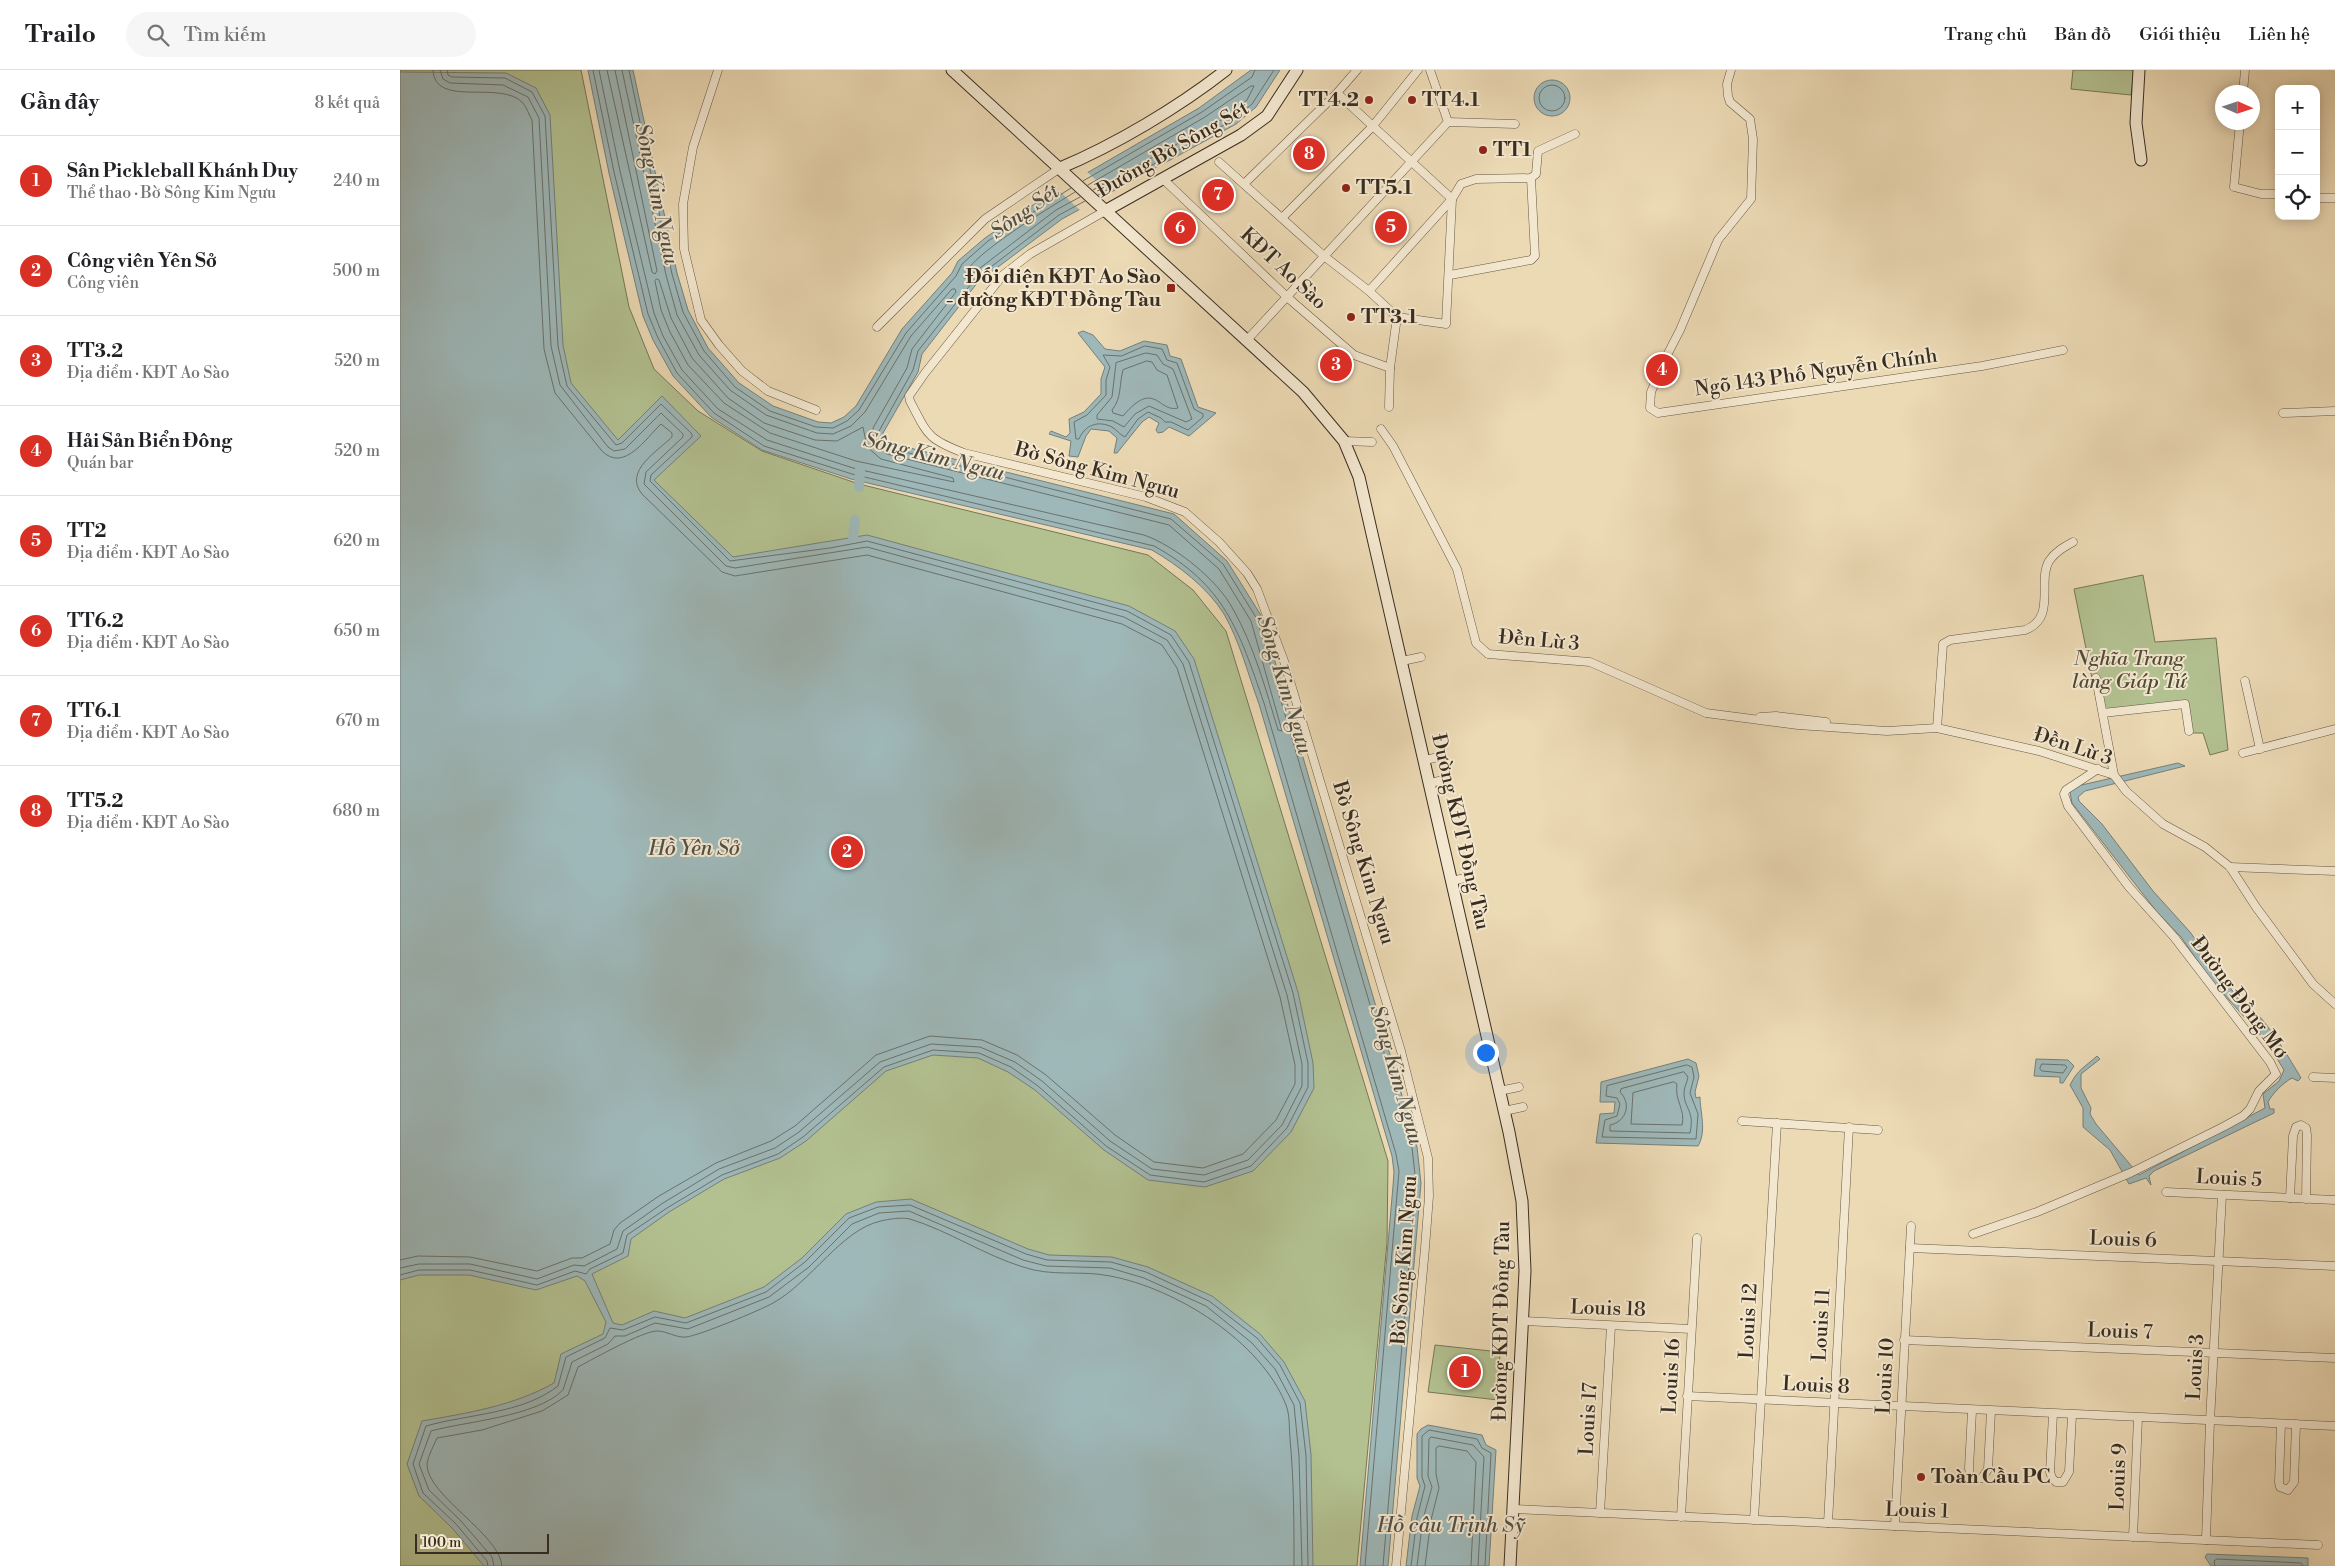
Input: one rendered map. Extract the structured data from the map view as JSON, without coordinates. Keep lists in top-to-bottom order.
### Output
{
  "streets": {
    "main road": ["Đường Bờ Sông Sét", "Đường KĐT Đồng Tàu"],
    "street": [
      "KĐT Ao Sào",
      "Ngõ 143 Phố Nguyễn Chính",
      "Bờ Sông Kim Ngưu",
      "Đền Lừ 3",
      "Đường Đồng Mơ",
      "Louis 5",
      "Louis 6",
      "Louis 18",
      "Louis 12",
      "Louis 11",
      "Louis 7",
      "Louis 3",
      "Louis 16",
      "Louis 10",
      "Louis 8",
      "Louis 17",
      "Louis 9",
      "Louis 1"
    ]
  },
  "crossings": [
    ["Đường Bờ Sông Sét", "KĐT Ao Sào"],
    ["Đường Bờ Sông Sét", "Bờ Sông Kim Ngưu"],
    ["Đường Bờ Sông Sét", "Đường KĐT Đồng Tàu"],
    ["Đền Lừ 3", "Đường Đồng Mơ"],
    ["Đường KĐT Đồng Tàu", "Louis 18"],
    ["Đường KĐT Đồng Tàu", "Louis 1"],
    ["Louis 5", "Louis 3"],
    ["Louis 6", "Louis 3"],
    ["Louis 6", "Louis 10"],
    ["Louis 18", "Louis 16"],
    ["Louis 18", "Louis 17"],
    ["Louis 12", "Louis 8"],
    ["Louis 12", "Louis 1"],
    ["Louis 11", "Louis 8"],
    ["Louis 11", "Louis 1"],
    ["Louis 7", "Louis 3"],
    ["Louis 7", "Louis 10"],
    ["Louis 3", "Louis 8"],
    ["Louis 3", "Louis 1"],
    ["Louis 16", "Louis 8"],
    ["Louis 16", "Louis 1"],
    ["Louis 10", "Louis 8"],
    ["Louis 10", "Louis 1"],
    ["Louis 8", "Louis 9"],
    ["Louis 17", "Louis 1"],
    ["Louis 9", "Louis 1"]
  ],
  "water": [
    "Sông Kim Ngưu",
    "Sông Sét",
    "Hồ Yên Sở",
    "Hồ câu Trịnh Sỹ"
  ],
  "parks": ["Nghĩa Trang làng Giáp Tứ"],
  "places": {
    "other": [
      "TT4.2",
      "TT4.1",
      "TT1",
      "TT5.1",
      "TT3.1",
      "Toàn Cầu PC"
    ],
    "transit": ["Đối diện KĐT Ao Sào - đường KĐT Đồng Tàu"]
  },
  "scale_bar": "100 m",
  "north": "right",
  "page": {
    "header": "Trailo",
    "search": "Tìm kiếm",
    "nav": [
      "Trang chủ",
      "Bản đồ",
      "Giới thiệu",
      "Liên hệ"
    ],
    "heading": ["Gần đây", "8 kết quả"],
    "map_buttons": ["+", "−"],
    "list": [
      {
        "mark": "1",
        "name": "Sân Pickleball Khánh Duy",
        "note": "Thể thao · Bờ Sông Kim Ngưu",
        "value": "240 m"
      },
      {
        "mark": "2",
        "name": "Công viên Yên Sở",
        "note": "Công viên",
        "value": "500 m"
      },
      {
        "mark": "3",
        "name": "TT3.2",
        "note": "Địa điểm · KĐT Ao Sào",
        "value": "520 m"
      },
      {
        "mark": "4",
        "name": "Hải Sản Biển Đông",
        "note": "Quán bar",
        "value": "520 m"
      },
      {
        "mark": "5",
        "name": "TT2",
        "note": "Địa điểm · KĐT Ao Sào",
        "value": "620 m"
      },
      {
        "mark": "6",
        "name": "TT6.2",
        "note": "Địa điểm · KĐT Ao Sào",
        "value": "650 m"
      },
      {
        "mark": "7",
        "name": "TT6.1",
        "note": "Địa điểm · KĐT Ao Sào",
        "value": "670 m"
      },
      {
        "mark": "8",
        "name": "TT5.2",
        "note": "Địa điểm · KĐT Ao Sào",
        "value": "680 m"
      }
    ],
    "pins": [
      "8",
      "7",
      "5",
      "6",
      "3",
      "4",
      "2",
      "1"
    ],
    "scale": "100 m"
  }
}
